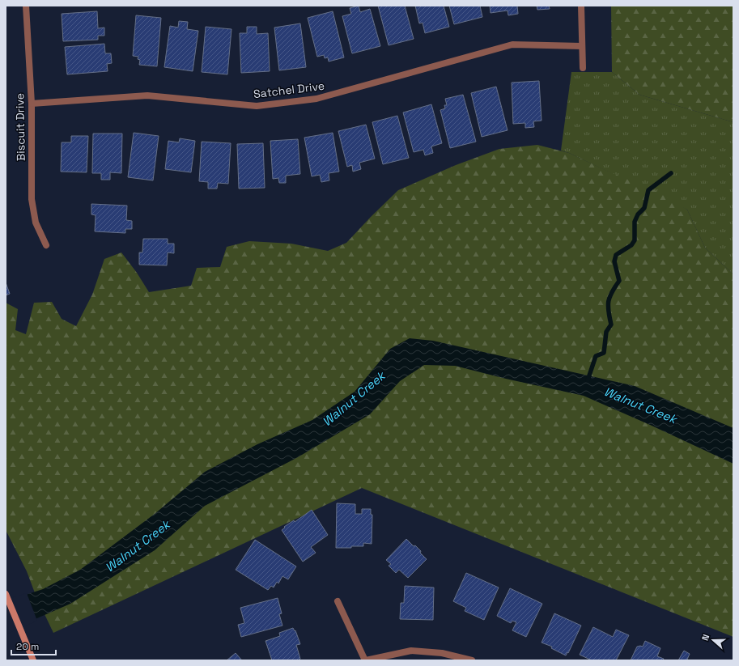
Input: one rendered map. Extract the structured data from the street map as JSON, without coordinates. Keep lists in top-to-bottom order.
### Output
{
  "streets": {
    "street": ["Satchel Drive", "Biscuit Drive"]
  },
  "crossings": [
    ["Satchel Drive", "Biscuit Drive"]
  ],
  "water": ["Walnut Creek"],
  "scale_bar": "20 m",
  "north": "left"
}
